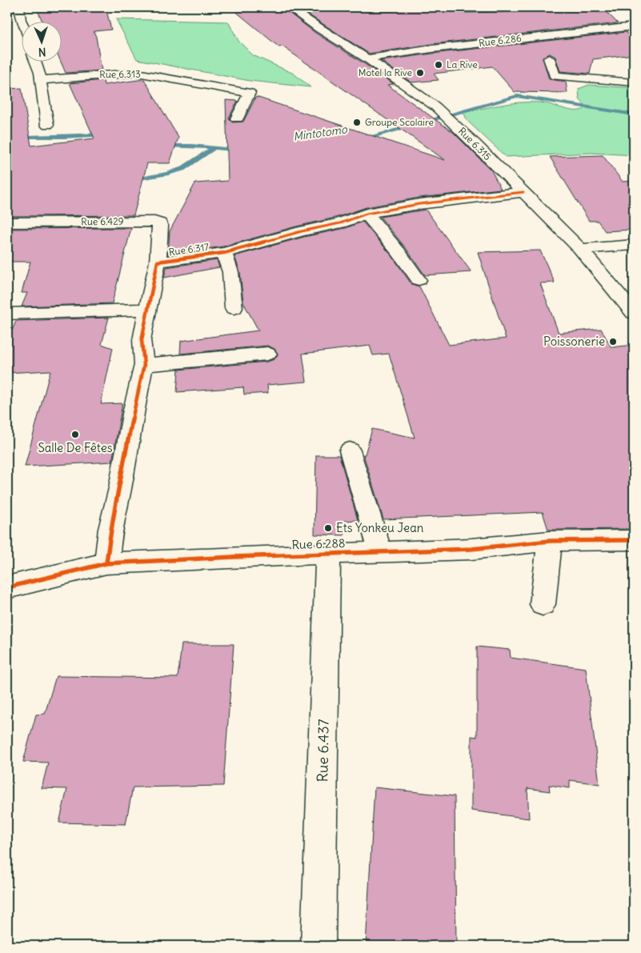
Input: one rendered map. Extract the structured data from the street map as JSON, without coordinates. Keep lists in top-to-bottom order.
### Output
{
  "streets": {
    "street": [
      "Rue 6.286",
      "Rue 6.313",
      "Rue 6.315",
      "Rue 6.429",
      "Rue 6.317",
      "Rue 6.288",
      "Rue 6.437"
    ]
  },
  "crossings": [
    ["Rue 6.286", "Rue 6.315"],
    ["Rue 6.315", "Rue 6.317"],
    ["Rue 6.429", "Rue 6.317"],
    ["Rue 6.317", "Rue 6.288"],
    ["Rue 6.288", "Rue 6.437"]
  ],
  "water": ["Mintotomo"],
  "places": [
    "La Rive",
    "Motel la Rive",
    "Groupe Scolaire",
    "Poissonerie",
    "Salle De Fêtes",
    "Ets Yonkeu Jean"
  ],
  "north": "bottom"
}
